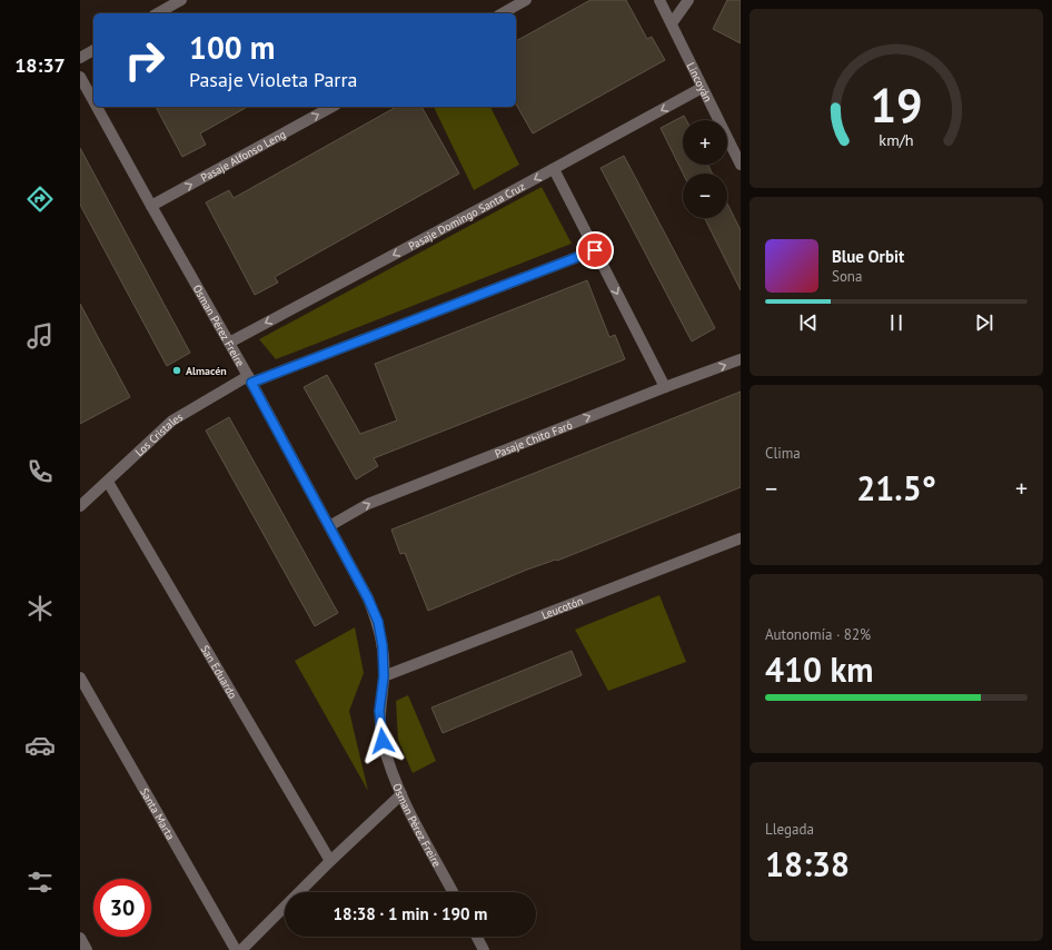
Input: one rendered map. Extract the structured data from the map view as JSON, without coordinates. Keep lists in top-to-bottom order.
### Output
{
  "streets": {
    "street": [
      "Lincoyán",
      "Pasaje Alfonso Leng",
      "Pasaje Domingo Santa Cruz",
      "Osman Pérez Freire",
      "Los Cristales",
      "Pasaje Chito Faró",
      "Leucotón",
      "San Eduardo",
      "Santa Marta"
    ]
  },
  "crossings": [
    ["Lincoyán", "Pasaje Domingo Santa Cruz"],
    ["Pasaje Alfonso Leng", "Osman Pérez Freire"],
    ["Pasaje Domingo Santa Cruz", "Osman Pérez Freire"],
    ["Osman Pérez Freire", "Los Cristales"],
    ["Osman Pérez Freire", "Pasaje Chito Faró"],
    ["Osman Pérez Freire", "Leucotón"],
    ["Los Cristales", "San Eduardo"]
  ],
  "one_way": ["Pasaje Alfonso Leng", "Pasaje Domingo Santa Cruz", "Pasaje Chito Faró"],
  "places": ["Almacén"],
  "page": {
    "tabs": "18:37",
    "turn": ["100 m", "Pasaje Violeta Parra"],
    "map_buttons": ["+", "−"],
    "song": ["Blue Orbit", "Sona"],
    "tile": [
      "Clima",
      ["Autonomía · 82%", "410 km"],
      ["Llegada", "18:38"]
    ],
    "heat": ["−", "21.5°", "+"],
    "limit": "30",
    "trip": "18:38 · 1 min · 190 m",
    "gauge": ["19", "km/h"]
  }
}
